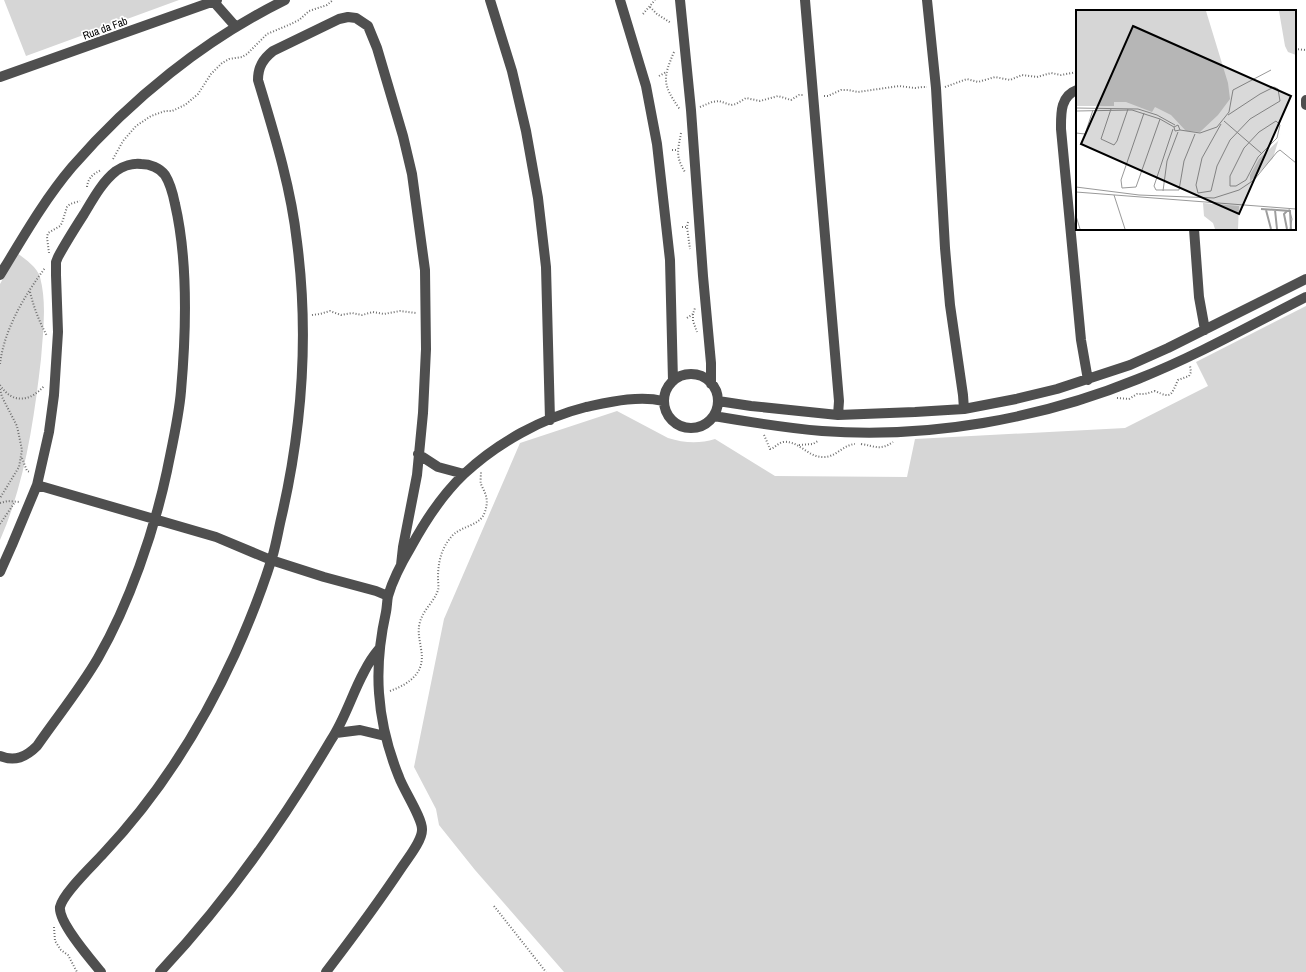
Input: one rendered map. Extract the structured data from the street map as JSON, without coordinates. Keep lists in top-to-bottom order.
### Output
{
  "streets": {
    "street": ["Rua da Fab"]
  }
}
